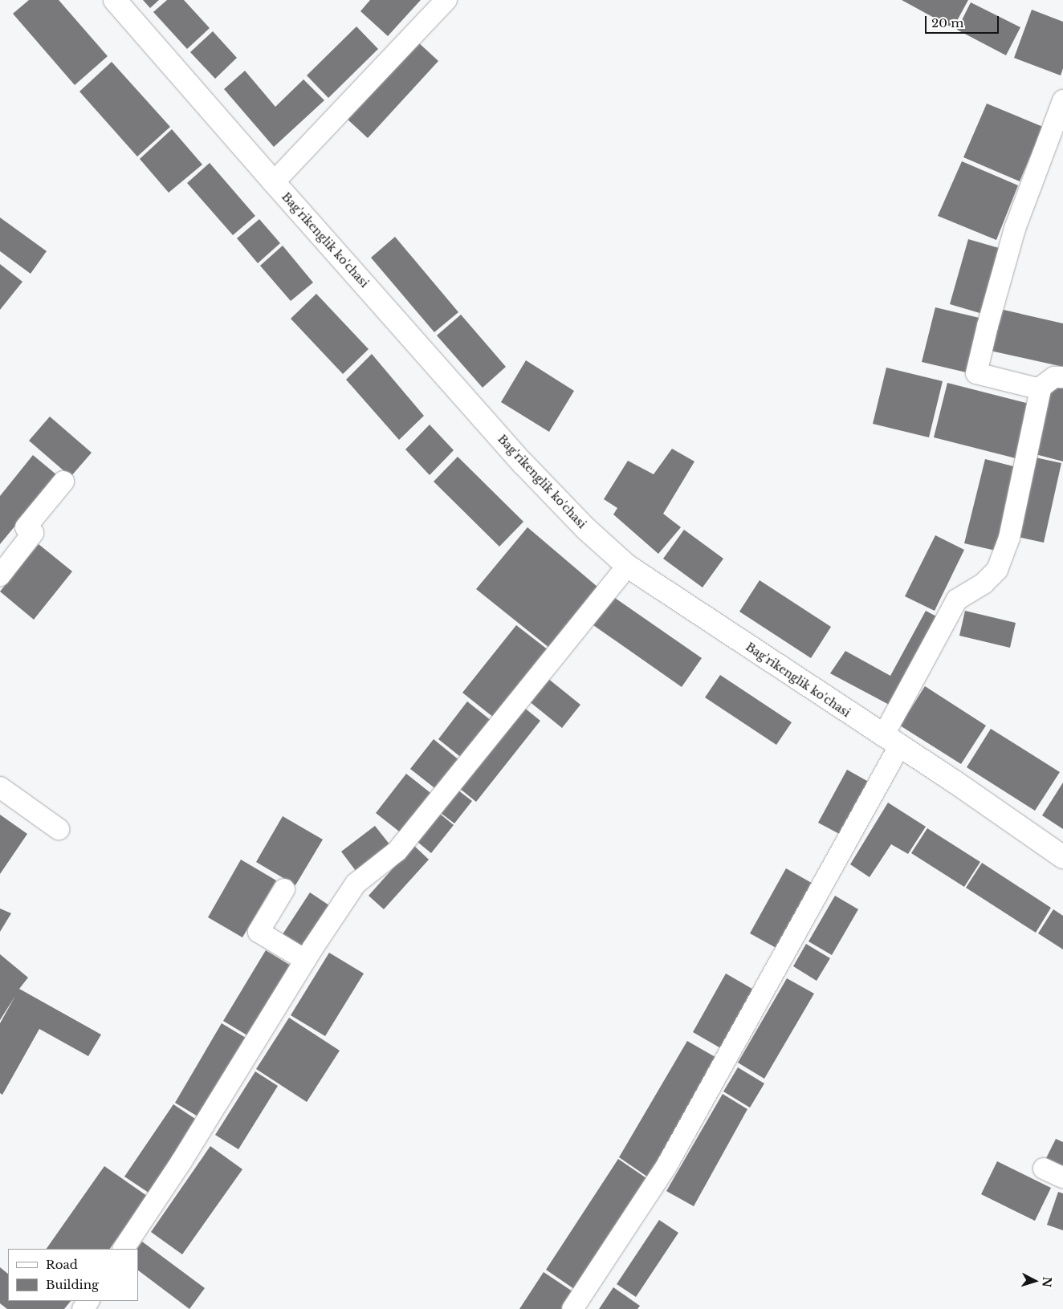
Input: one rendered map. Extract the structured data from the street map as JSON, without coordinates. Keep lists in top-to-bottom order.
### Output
{
  "streets": {
    "main road": ["Bag'rikenglik ko'chasi"]
  },
  "legend": ["Road", "Building"],
  "scale_bar": "20 m",
  "north": "right"
}
